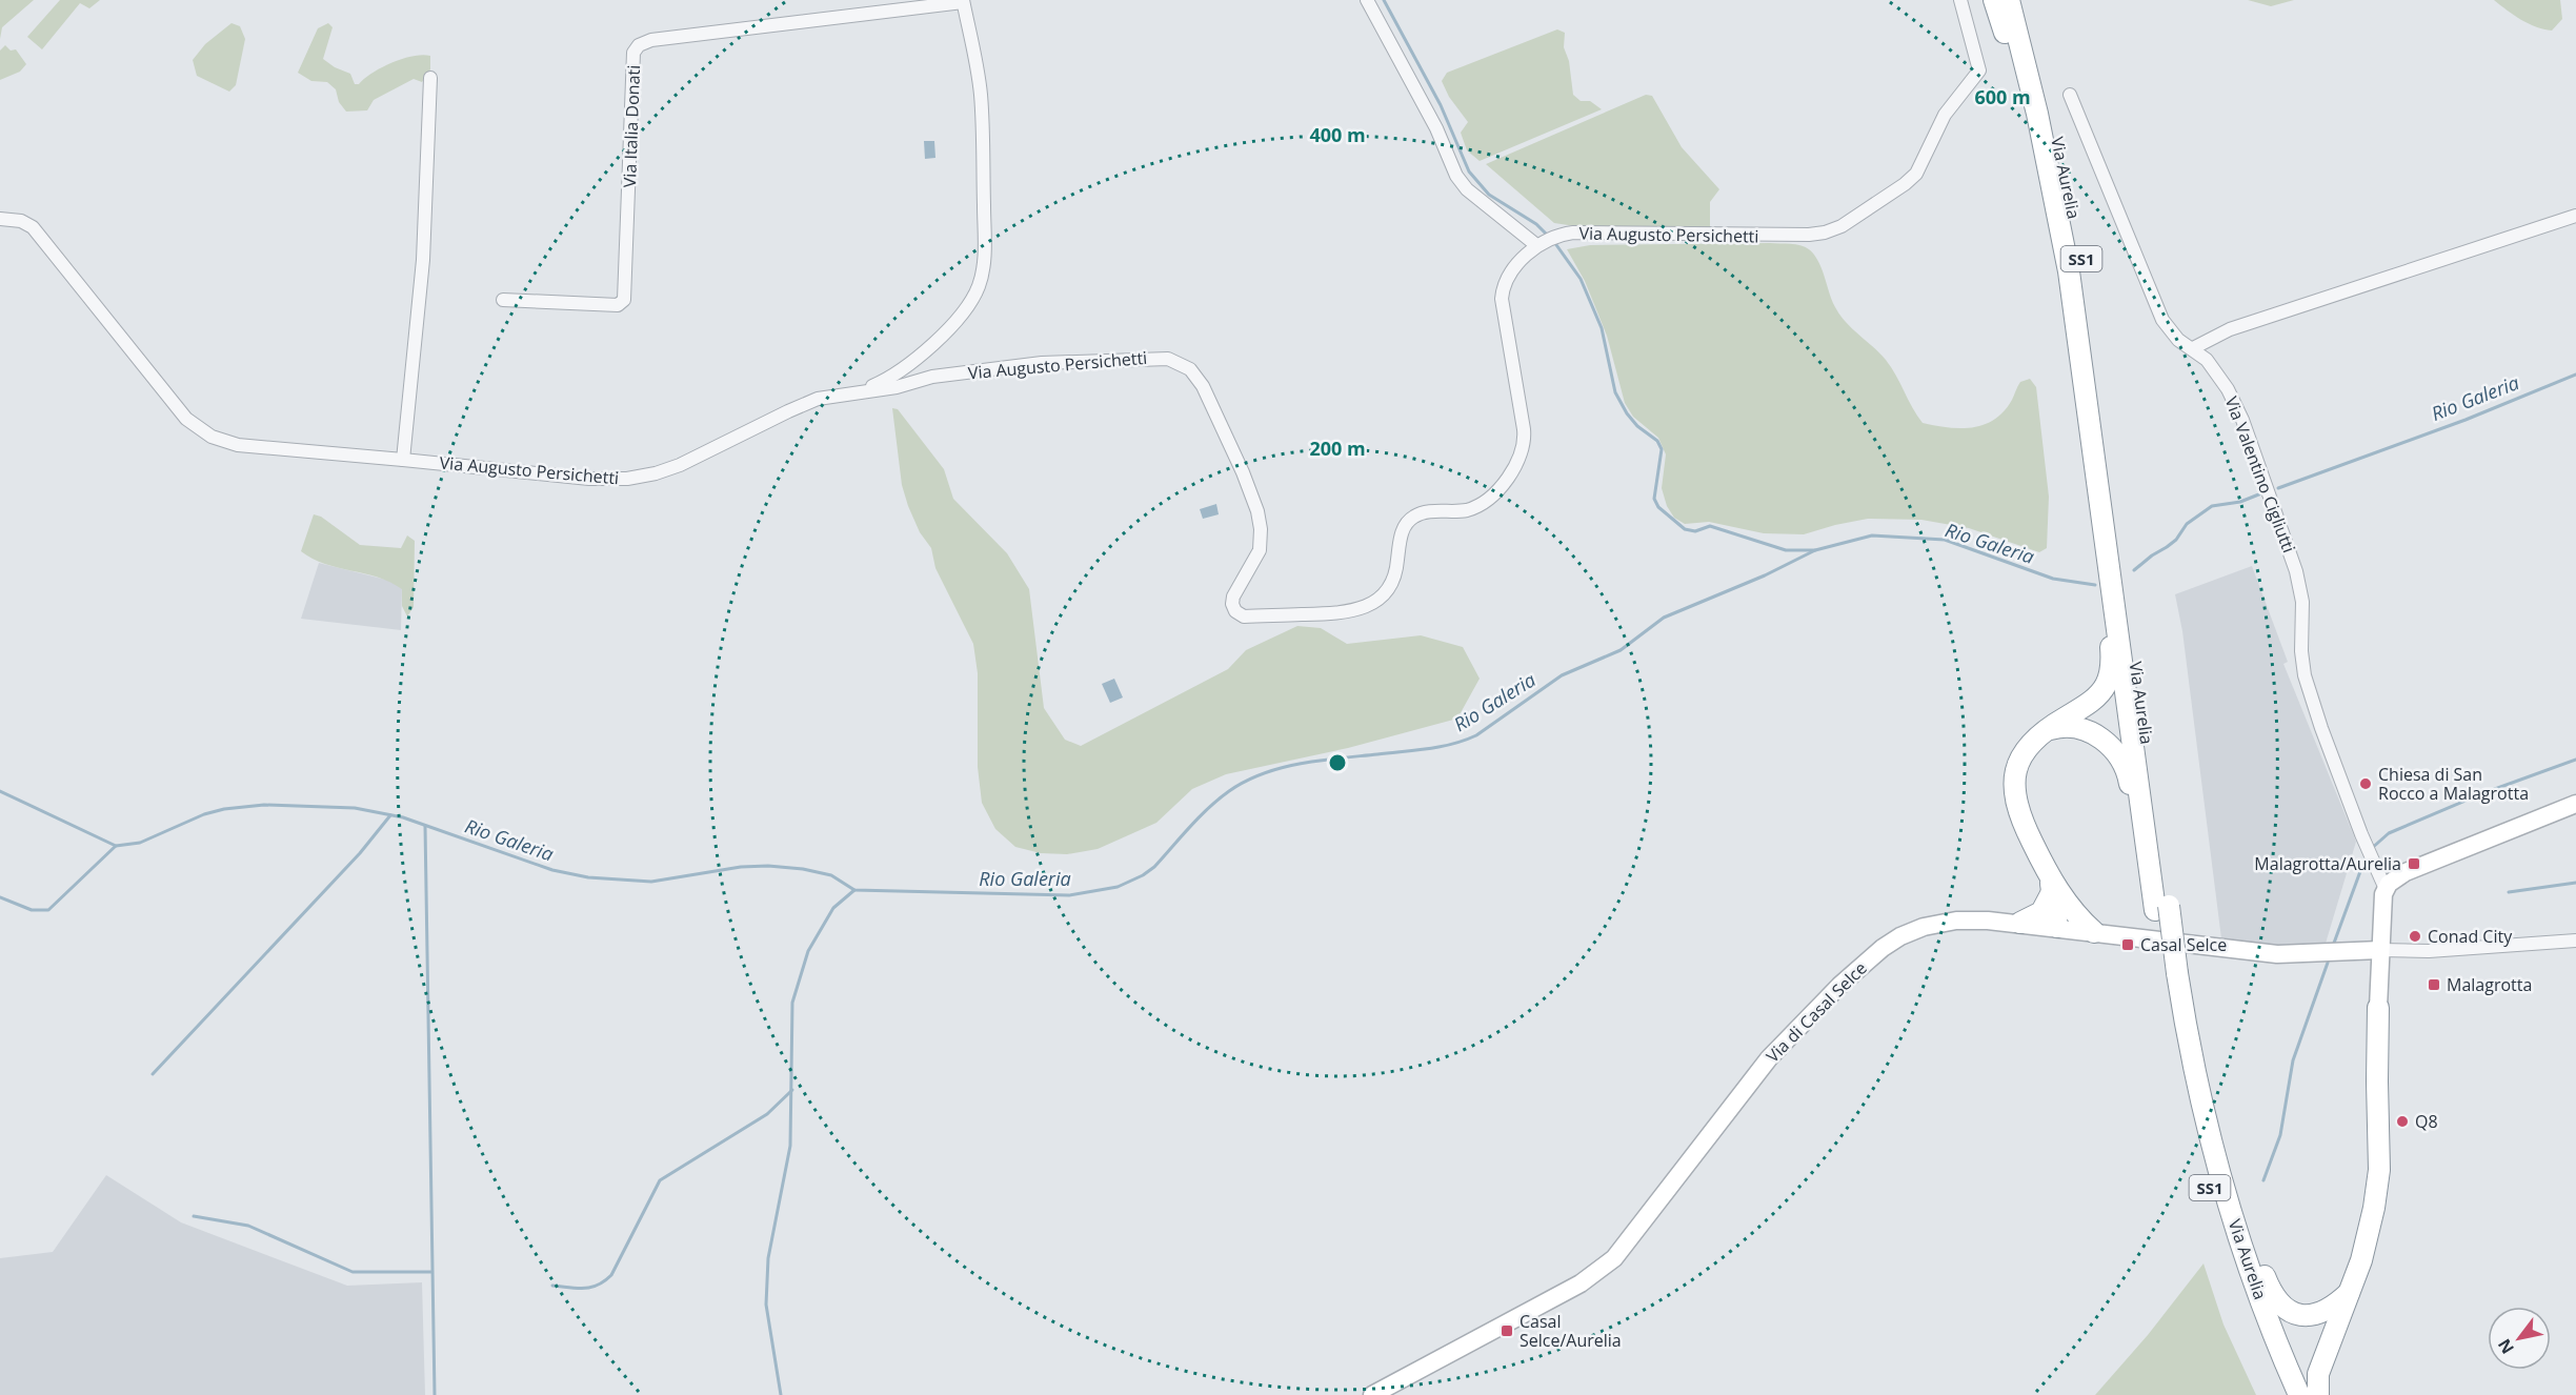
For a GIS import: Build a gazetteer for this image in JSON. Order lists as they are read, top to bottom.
{
  "streets": {
    "highway": ["Via Aurelia", "SS1"],
    "main road": ["Via di Casal Selce"],
    "street": ["Via Italia Donati", "Via Augusto Persichetti", "Via Valentino Cigliutti"]
  },
  "water": ["Rio Galeria"],
  "places": {
    "other": ["Chiesa di San Rocco a Malagrotta", "Conad City", "Q8"],
    "transit": [
      "Malagrotta/Aurelia",
      "Casal Selce",
      "Malagrotta",
      "Casal Selce/Aurelia"
    ]
  },
  "north": "bottom left",
  "rings": ["600 m", "400 m", "200 m"]
}
